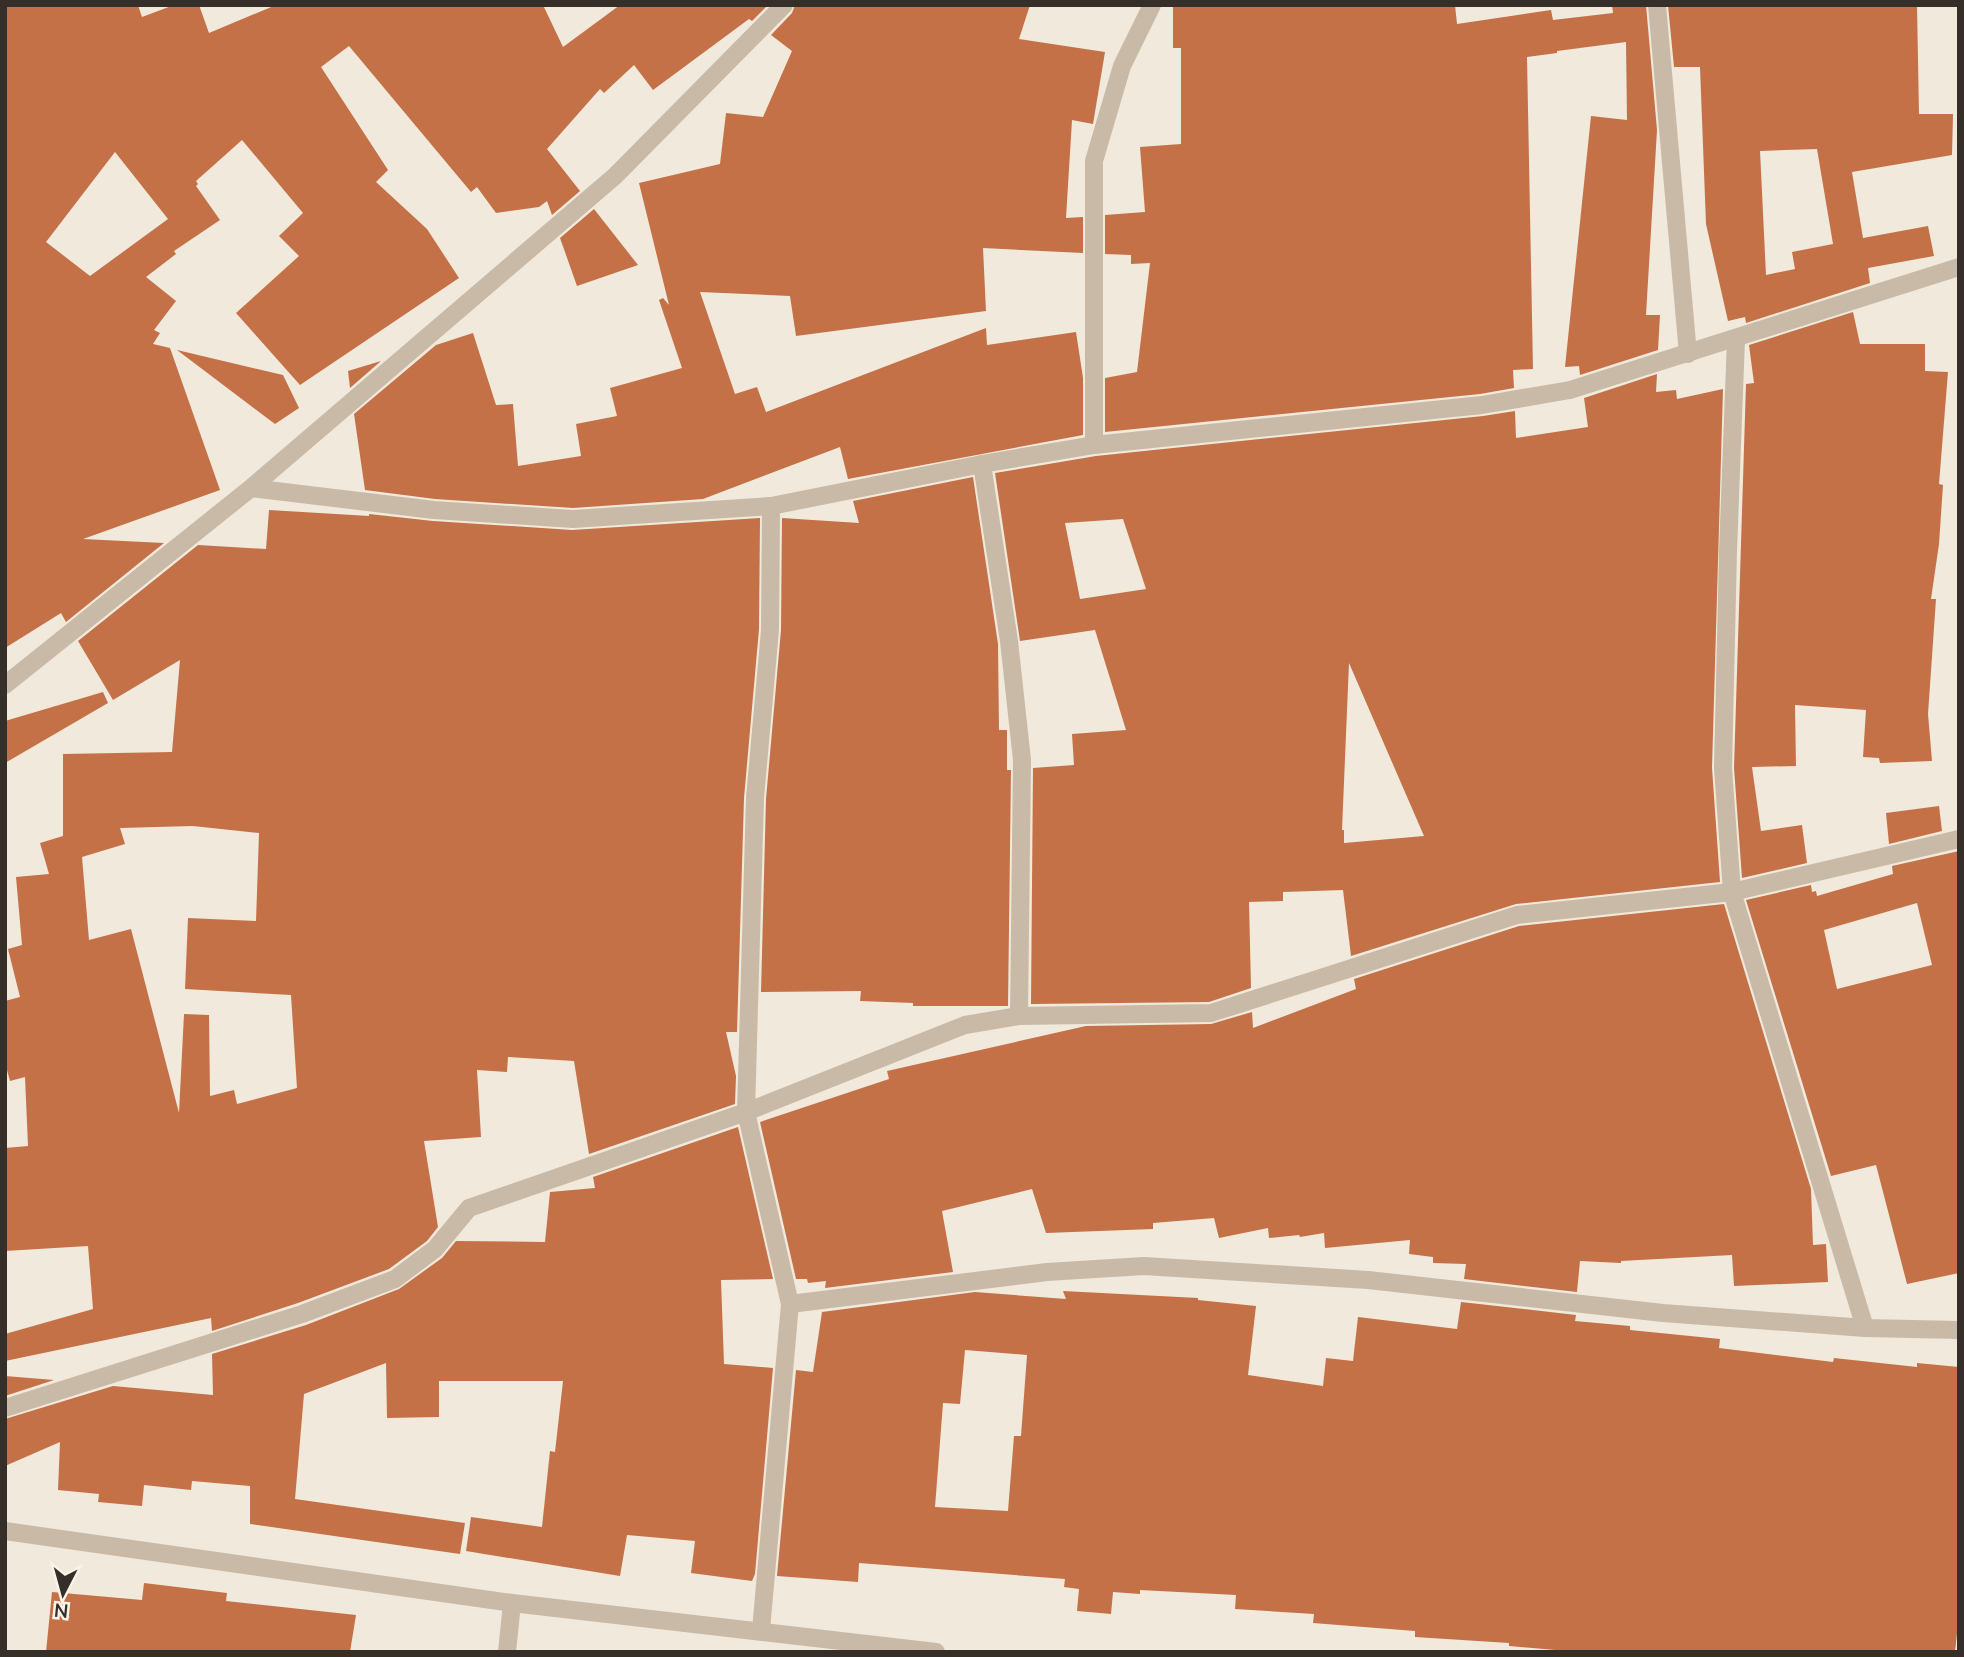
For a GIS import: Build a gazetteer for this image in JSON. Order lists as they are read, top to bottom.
{
  "north": "bottom"
}
